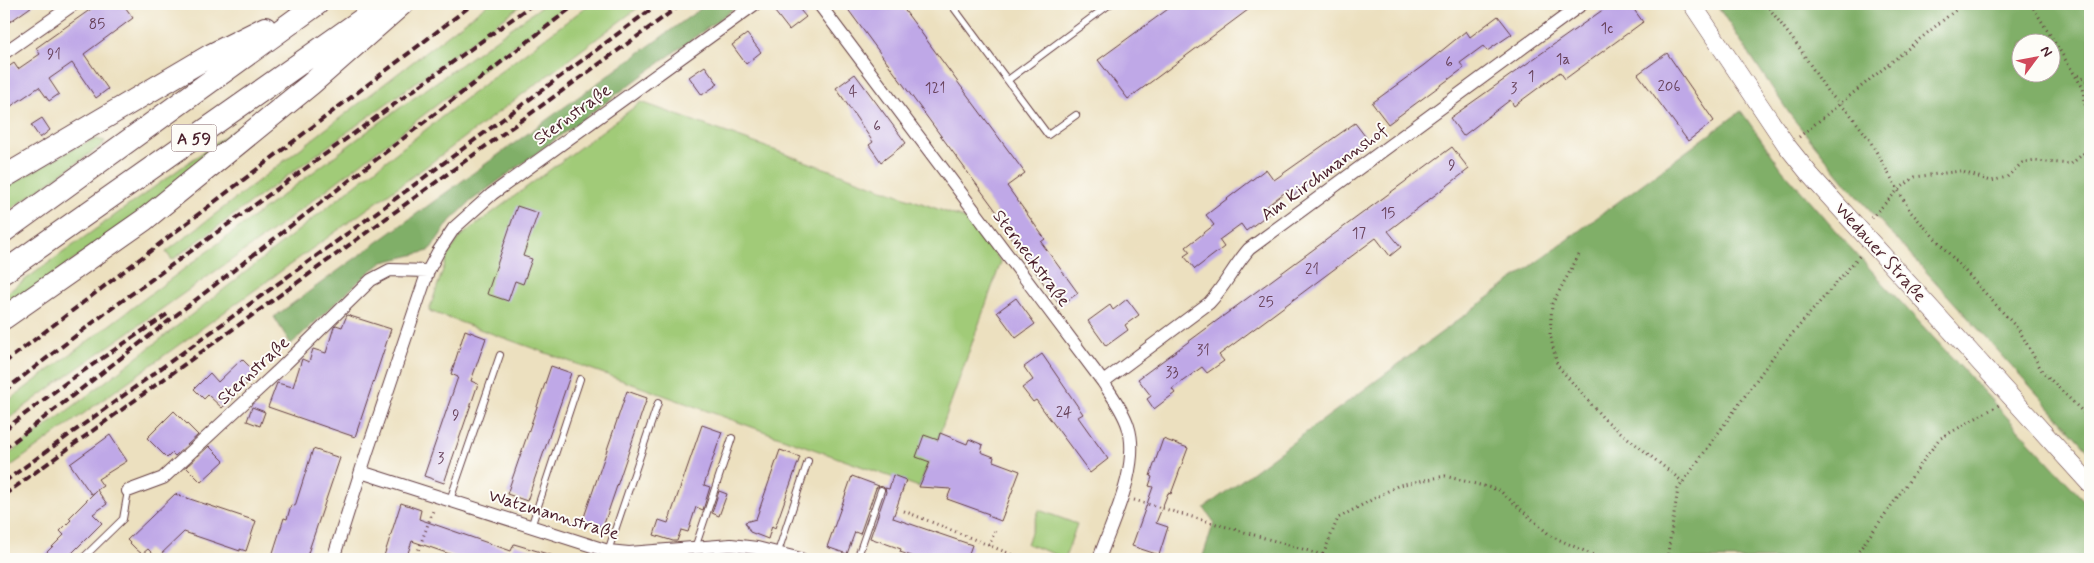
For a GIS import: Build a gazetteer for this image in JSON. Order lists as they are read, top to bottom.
{
  "streets": {
    "highway": ["A 59"],
    "street": [
      "Sternstraße",
      "Am Kirchmannshof",
      "Wedauer Straße",
      "Sterneckstraße",
      "Watzmannstraße"
    ]
  },
  "crossings": [
    ["Sternstraße", "Watzmannstraße"],
    ["Am Kirchmannshof", "Sterneckstraße"]
  ],
  "house_numbers": [
    "85",
    "1c",
    "91",
    "1a",
    "6",
    "1",
    "206",
    "121",
    "3",
    "4",
    "6",
    "9",
    "15",
    "17",
    "21",
    "25",
    "31",
    "33",
    "24",
    "9",
    "3"
  ],
  "north": "top right"
}
